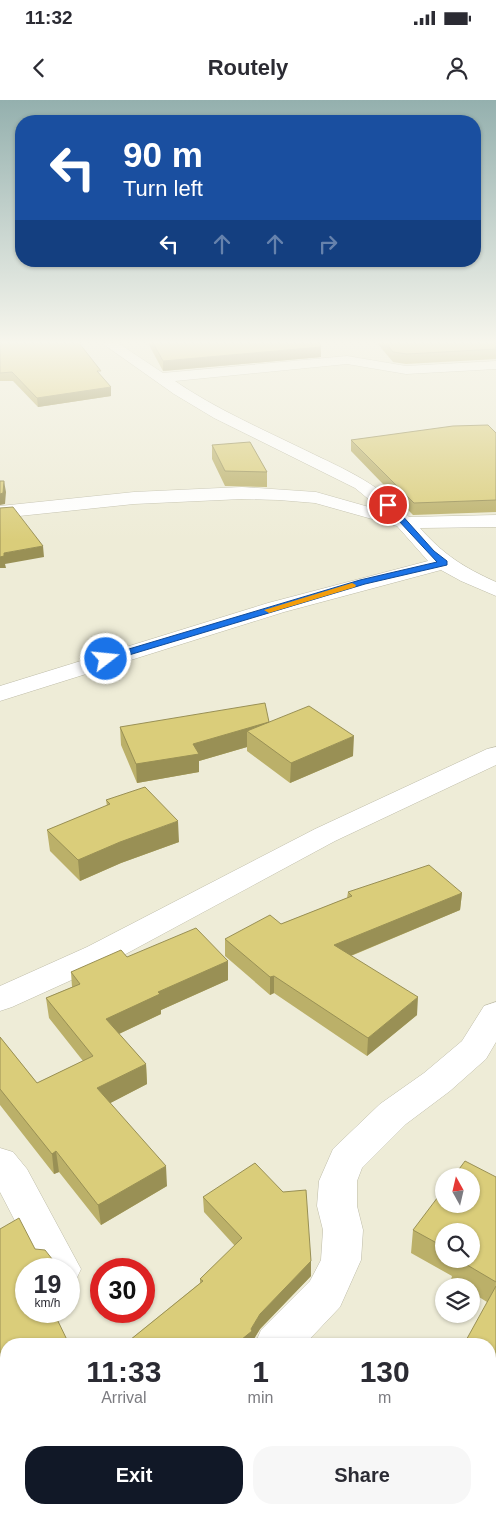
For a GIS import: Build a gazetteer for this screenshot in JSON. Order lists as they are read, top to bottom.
{
  "north": "top",
  "page": {
    "status": "11:32",
    "header": "Routely",
    "turn": ["90 m", "Turn left"],
    "speed": "19 km/h",
    "limit": "30",
    "eta": [
      "11:33",
      "Arrival",
      "1",
      "min",
      "130",
      "m"
    ],
    "buttons": ["Exit", "Share"]
  }
}
